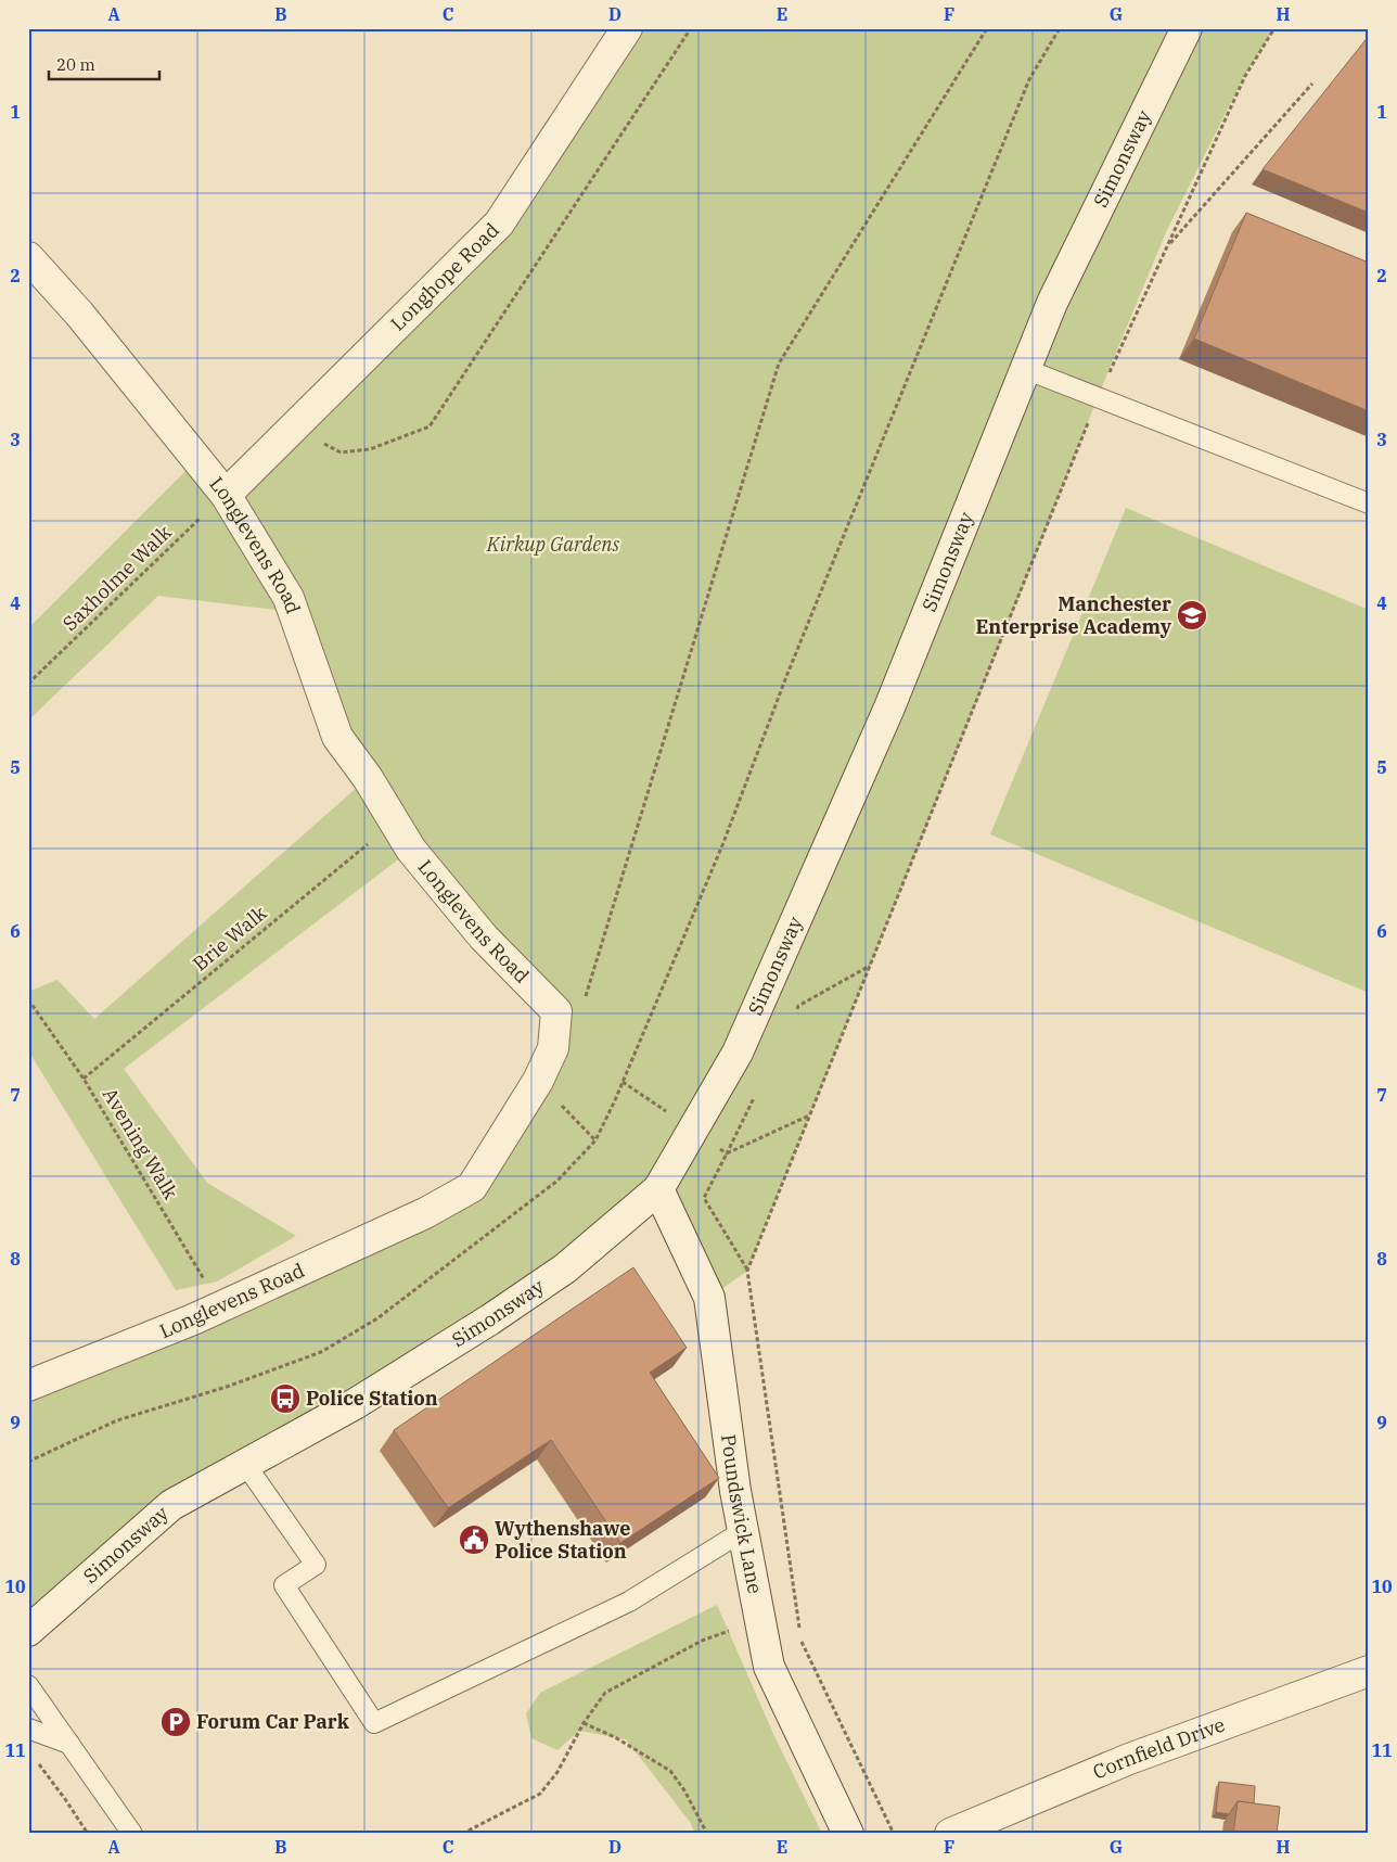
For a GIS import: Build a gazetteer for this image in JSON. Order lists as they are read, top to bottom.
{
  "streets": {
    "street": [
      "Simonsway",
      "Longhope Road",
      "Longlevens Road",
      "Poundswick Lane",
      "Cornfield Drive"
    ],
    "path": ["Saxholme Walk", "Brie Walk", "Avening Walk"]
  },
  "crossings": [
    ["Simonsway", "Poundswick Lane"],
    ["Longhope Road", "Longlevens Road"],
    ["Longhope Road", "Saxholme Walk"],
    ["Longlevens Road", "Saxholme Walk"],
    ["Longlevens Road", "Brie Walk"],
    ["Longlevens Road", "Avening Walk"],
    ["Brie Walk", "Avening Walk"]
  ],
  "parks": ["Kirkup Gardens"],
  "places": {
    "school or university": ["Manchester Enterprise Academy"],
    "bus stop": ["Police Station"],
    "public building": ["Wythenshawe Police Station"],
    "parking": ["Forum Car Park"]
  },
  "scale_bar": "20 m",
  "grid": {
    "columns": [
      "A",
      "B",
      "C",
      "D",
      "E",
      "F",
      "G",
      "H"
    ],
    "rows": [
      "1",
      "2",
      "3",
      "4",
      "5",
      "6",
      "7",
      "8",
      "9",
      "10",
      "11"
    ]
  }
}
